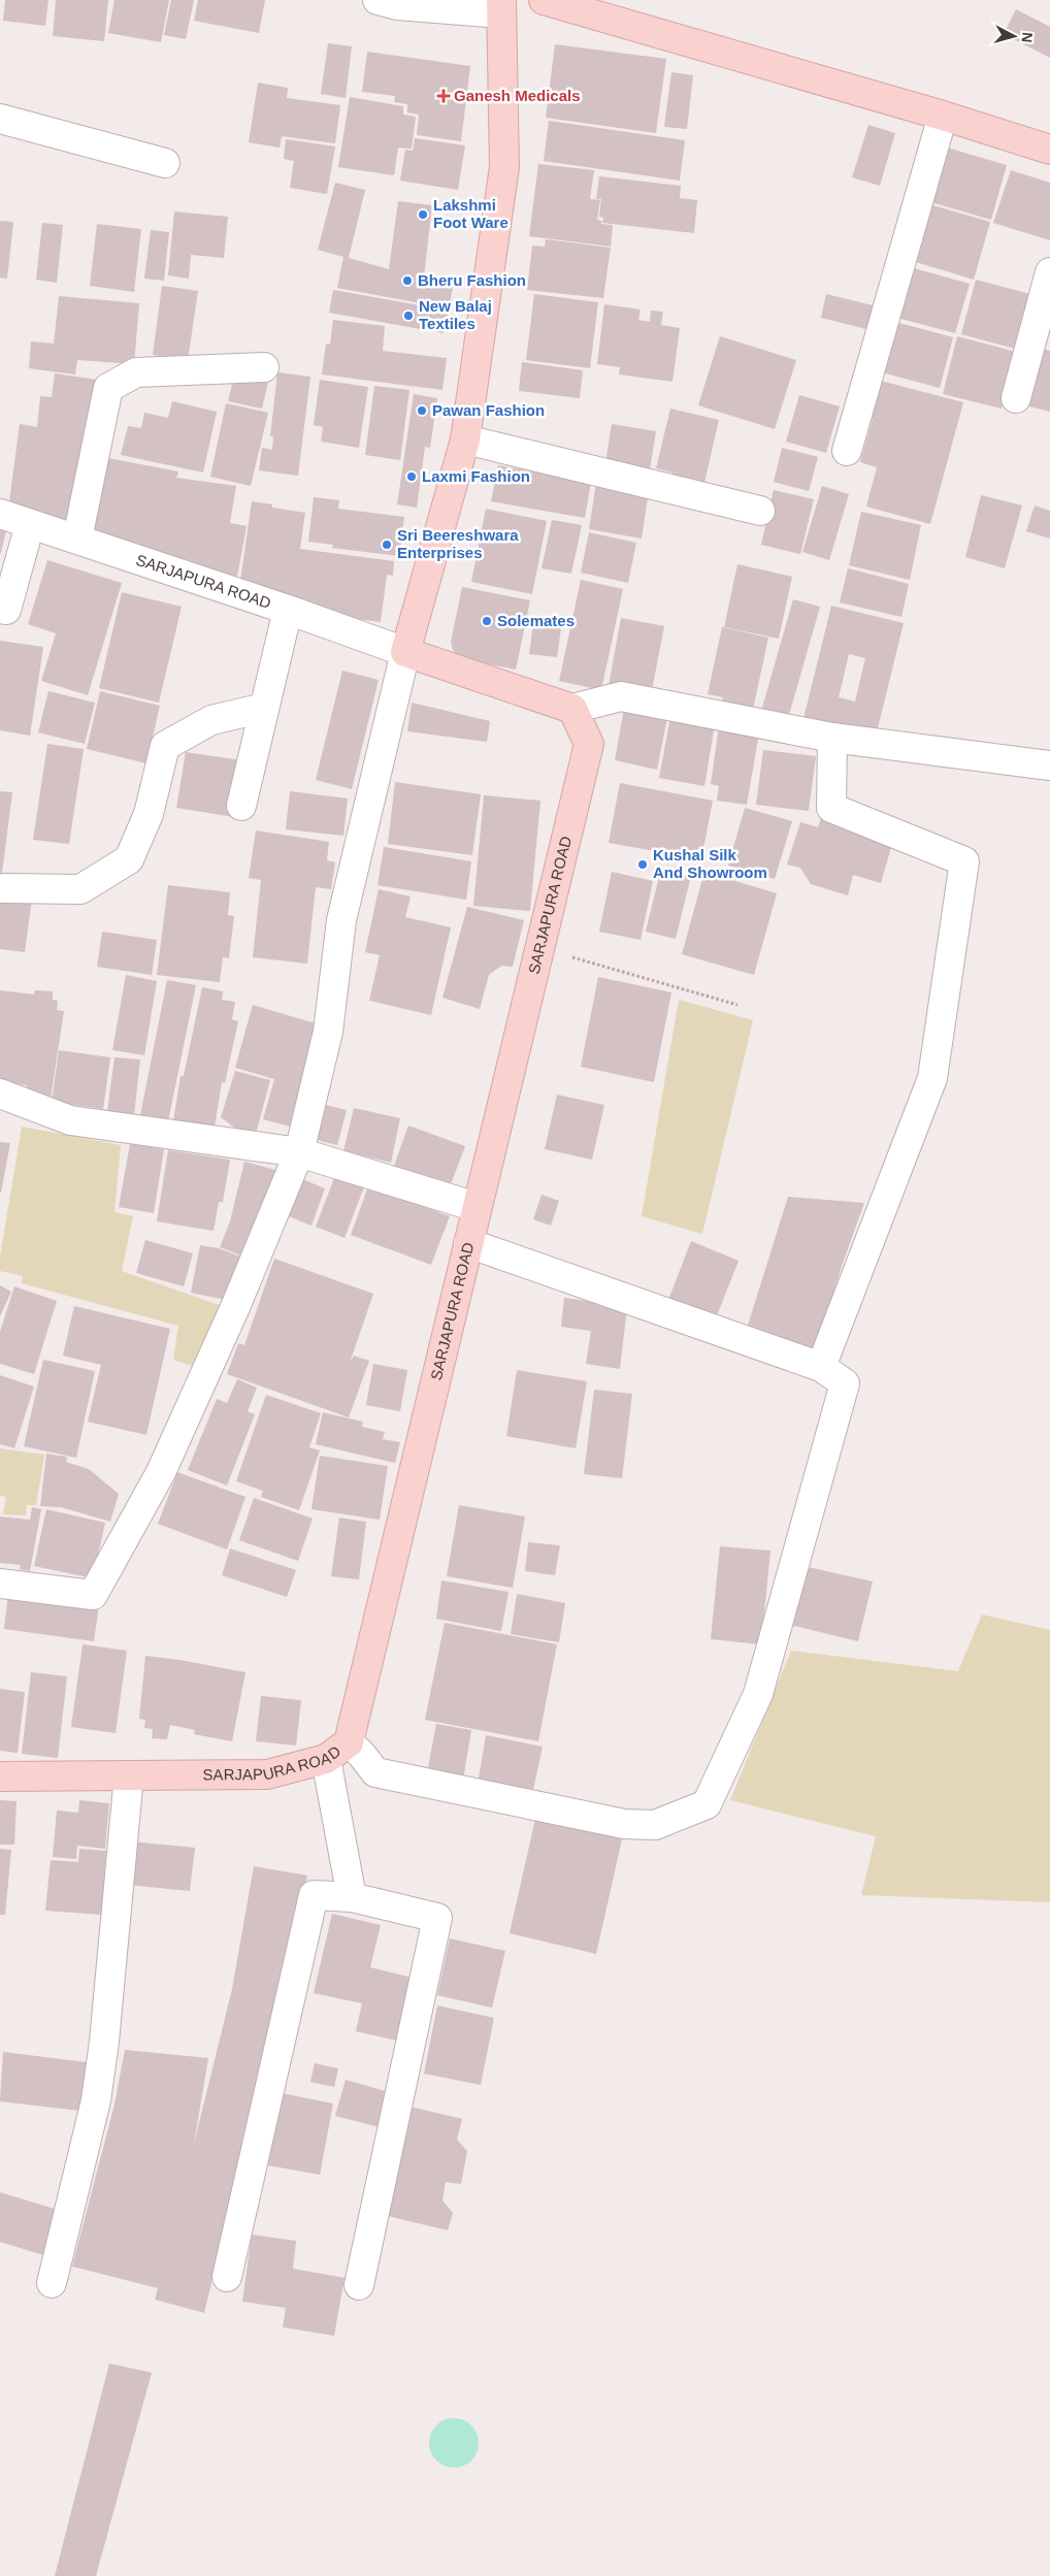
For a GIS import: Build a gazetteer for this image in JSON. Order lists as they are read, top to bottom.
{
  "streets": {
    "main road": ["SARJAPURA ROAD"]
  },
  "places": {
    "health": ["Ganesh Medicals"],
    "other": [
      "Lakshmi Foot Ware",
      "Bheru Fashion",
      "New Balaj Textiles",
      "Pawan Fashion",
      "Laxmi Fashion",
      "Sri Beereshwara Enterprises",
      "Solemates",
      "Kushal Silk And Showroom"
    ]
  },
  "north": "right"
}
